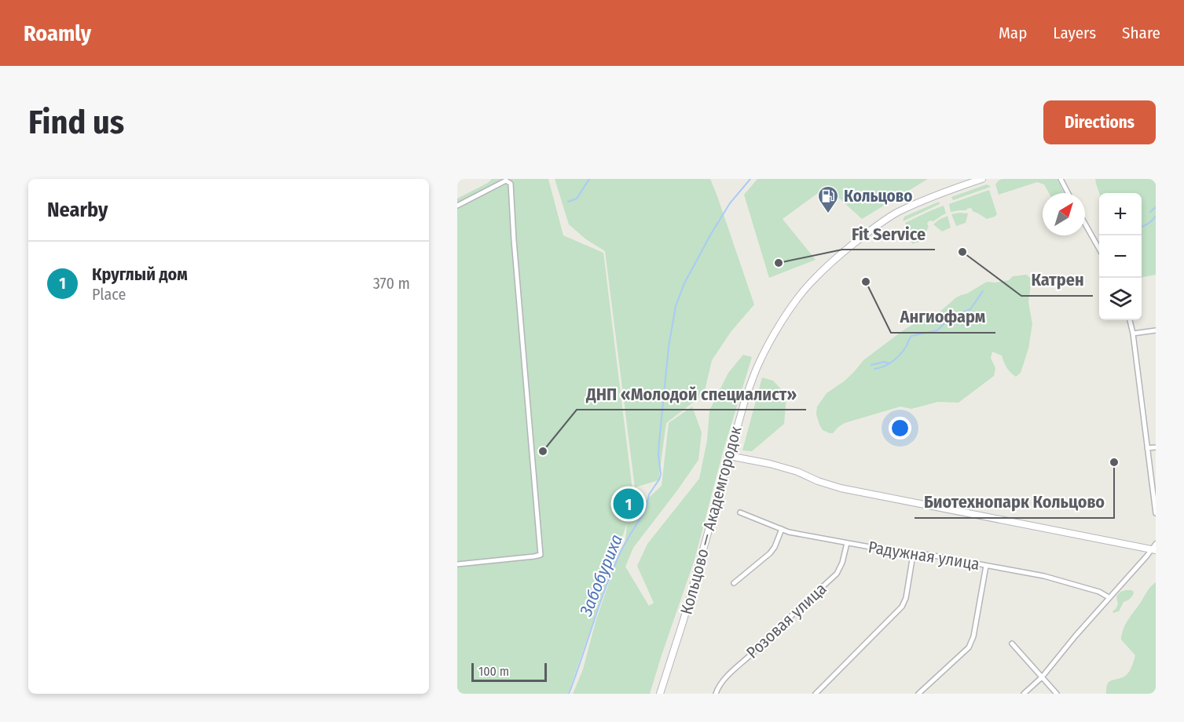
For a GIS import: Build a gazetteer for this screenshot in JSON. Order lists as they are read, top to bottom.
{
  "streets": {
    "main road": ["Кольцово — Академгородок"],
    "street": ["Радужная улица", "Розовая улица"]
  },
  "crossings": [
    ["Радужная улица", "Розовая улица"]
  ],
  "water": ["Забобуриха"],
  "places": {
    "fuel station": ["Кольцово"],
    "other": [
      "Катрен",
      "Fit Service",
      "Ангиофарм",
      "ДНП «Молодой специалист»",
      "Биотехнопарк Кольцово"
    ]
  },
  "scale_bar": "100 m",
  "north": "top right",
  "page": {
    "header": "Roamly",
    "nav": ["Map", "Layers", "Share"],
    "buttons": "Directions",
    "title": "Find us",
    "heading": "Nearby",
    "map_buttons": ["+", "−"],
    "list": [
      {
        "mark": "1",
        "name": "Круглый дом",
        "note": "Place",
        "value": "370 m"
      }
    ],
    "pins": "1",
    "scale": "100 m"
  }
}
